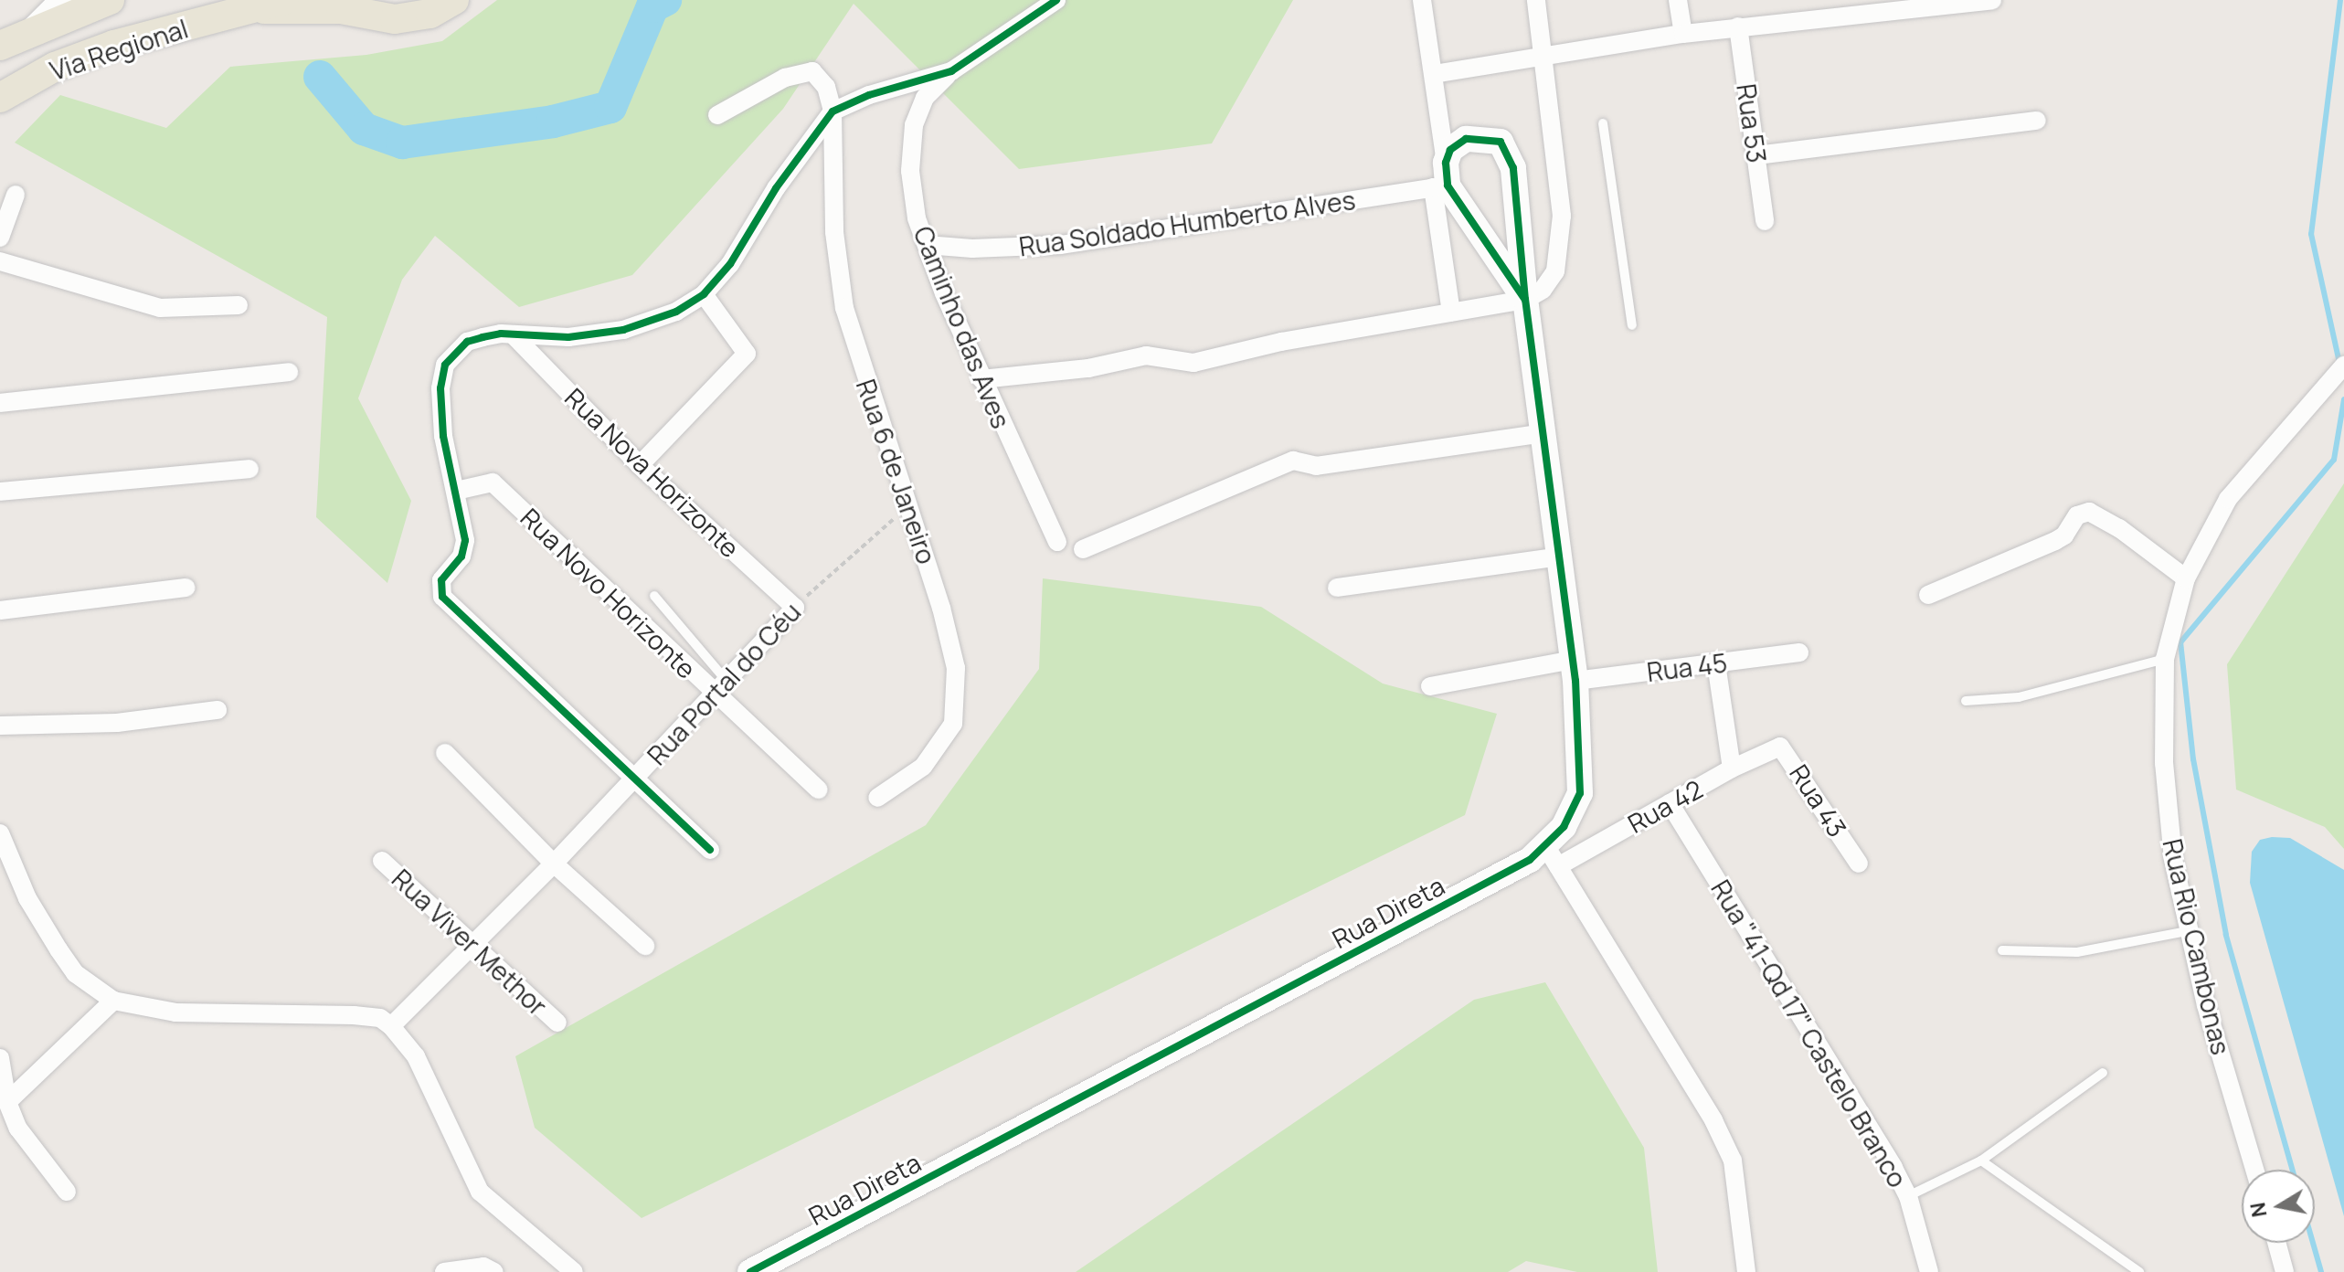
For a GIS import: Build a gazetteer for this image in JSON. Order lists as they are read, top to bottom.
{
  "streets": {
    "main road": ["Via Regional"],
    "street": [
      "Rua 53",
      "Rua Soldado Humberto Alves",
      "Caminho das Aves",
      "Rua 6 de Janeiro",
      "Rua Nova Horizonte",
      "Rua Novo Horizonte",
      "Rua 45",
      "Rua Portal do Céu",
      "Rua 43",
      "Rua 42",
      "Rua Direta",
      "Rua Viver Methor",
      "Rua Rio Cambonas",
      "Rua \"41-Qd 17\" Castelo Branco"
    ]
  },
  "crossings": [
    ["Rua Soldado Humberto Alves", "Caminho das Aves"],
    ["Rua Soldado Humberto Alves", "Rua Direta"],
    ["Rua 6 de Janeiro", "Rua Portal do Céu"],
    ["Rua Nova Horizonte", "Rua Portal do Céu"],
    ["Rua Novo Horizonte", "Rua Portal do Céu"],
    ["Rua 45", "Rua Direta"],
    ["Rua Portal do Céu", "Rua Viver Methor"],
    ["Rua 43", "Rua 42"],
    ["Rua 42", "Rua Direta"],
    ["Rua 42", "Rua \"41-Qd 17\" Castelo Branco"]
  ],
  "north": "left"
}
